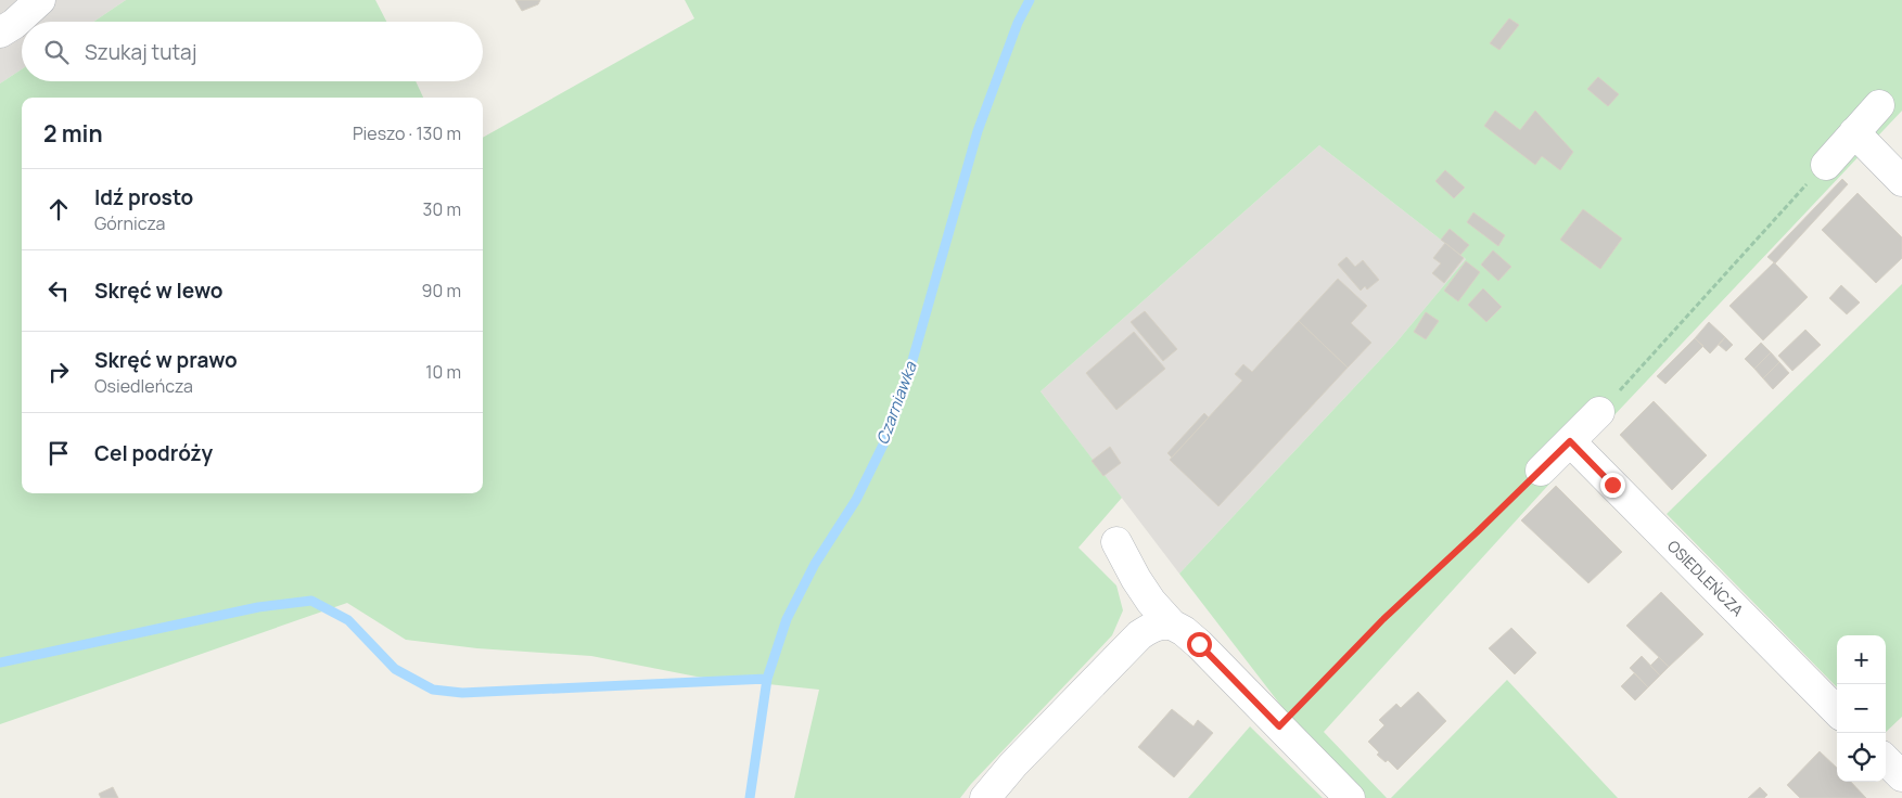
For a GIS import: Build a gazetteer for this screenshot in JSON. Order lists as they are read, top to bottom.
{
  "streets": {
    "street": ["OSIEDLEŃCZA"]
  },
  "water": ["Czarniawka"],
  "page": {
    "search": "Szukaj tutaj",
    "heading": ["2 min", "Pieszo · 130 m"],
    "list": [
      ["Idź prosto", "Górnicza", "30 m"],
      ["Skręć w lewo", "90 m"],
      ["Skręć w prawo", "Osiedleńcza", "10 m"],
      "Cel podróży"
    ],
    "map_buttons": ["+", "−"]
  }
}
